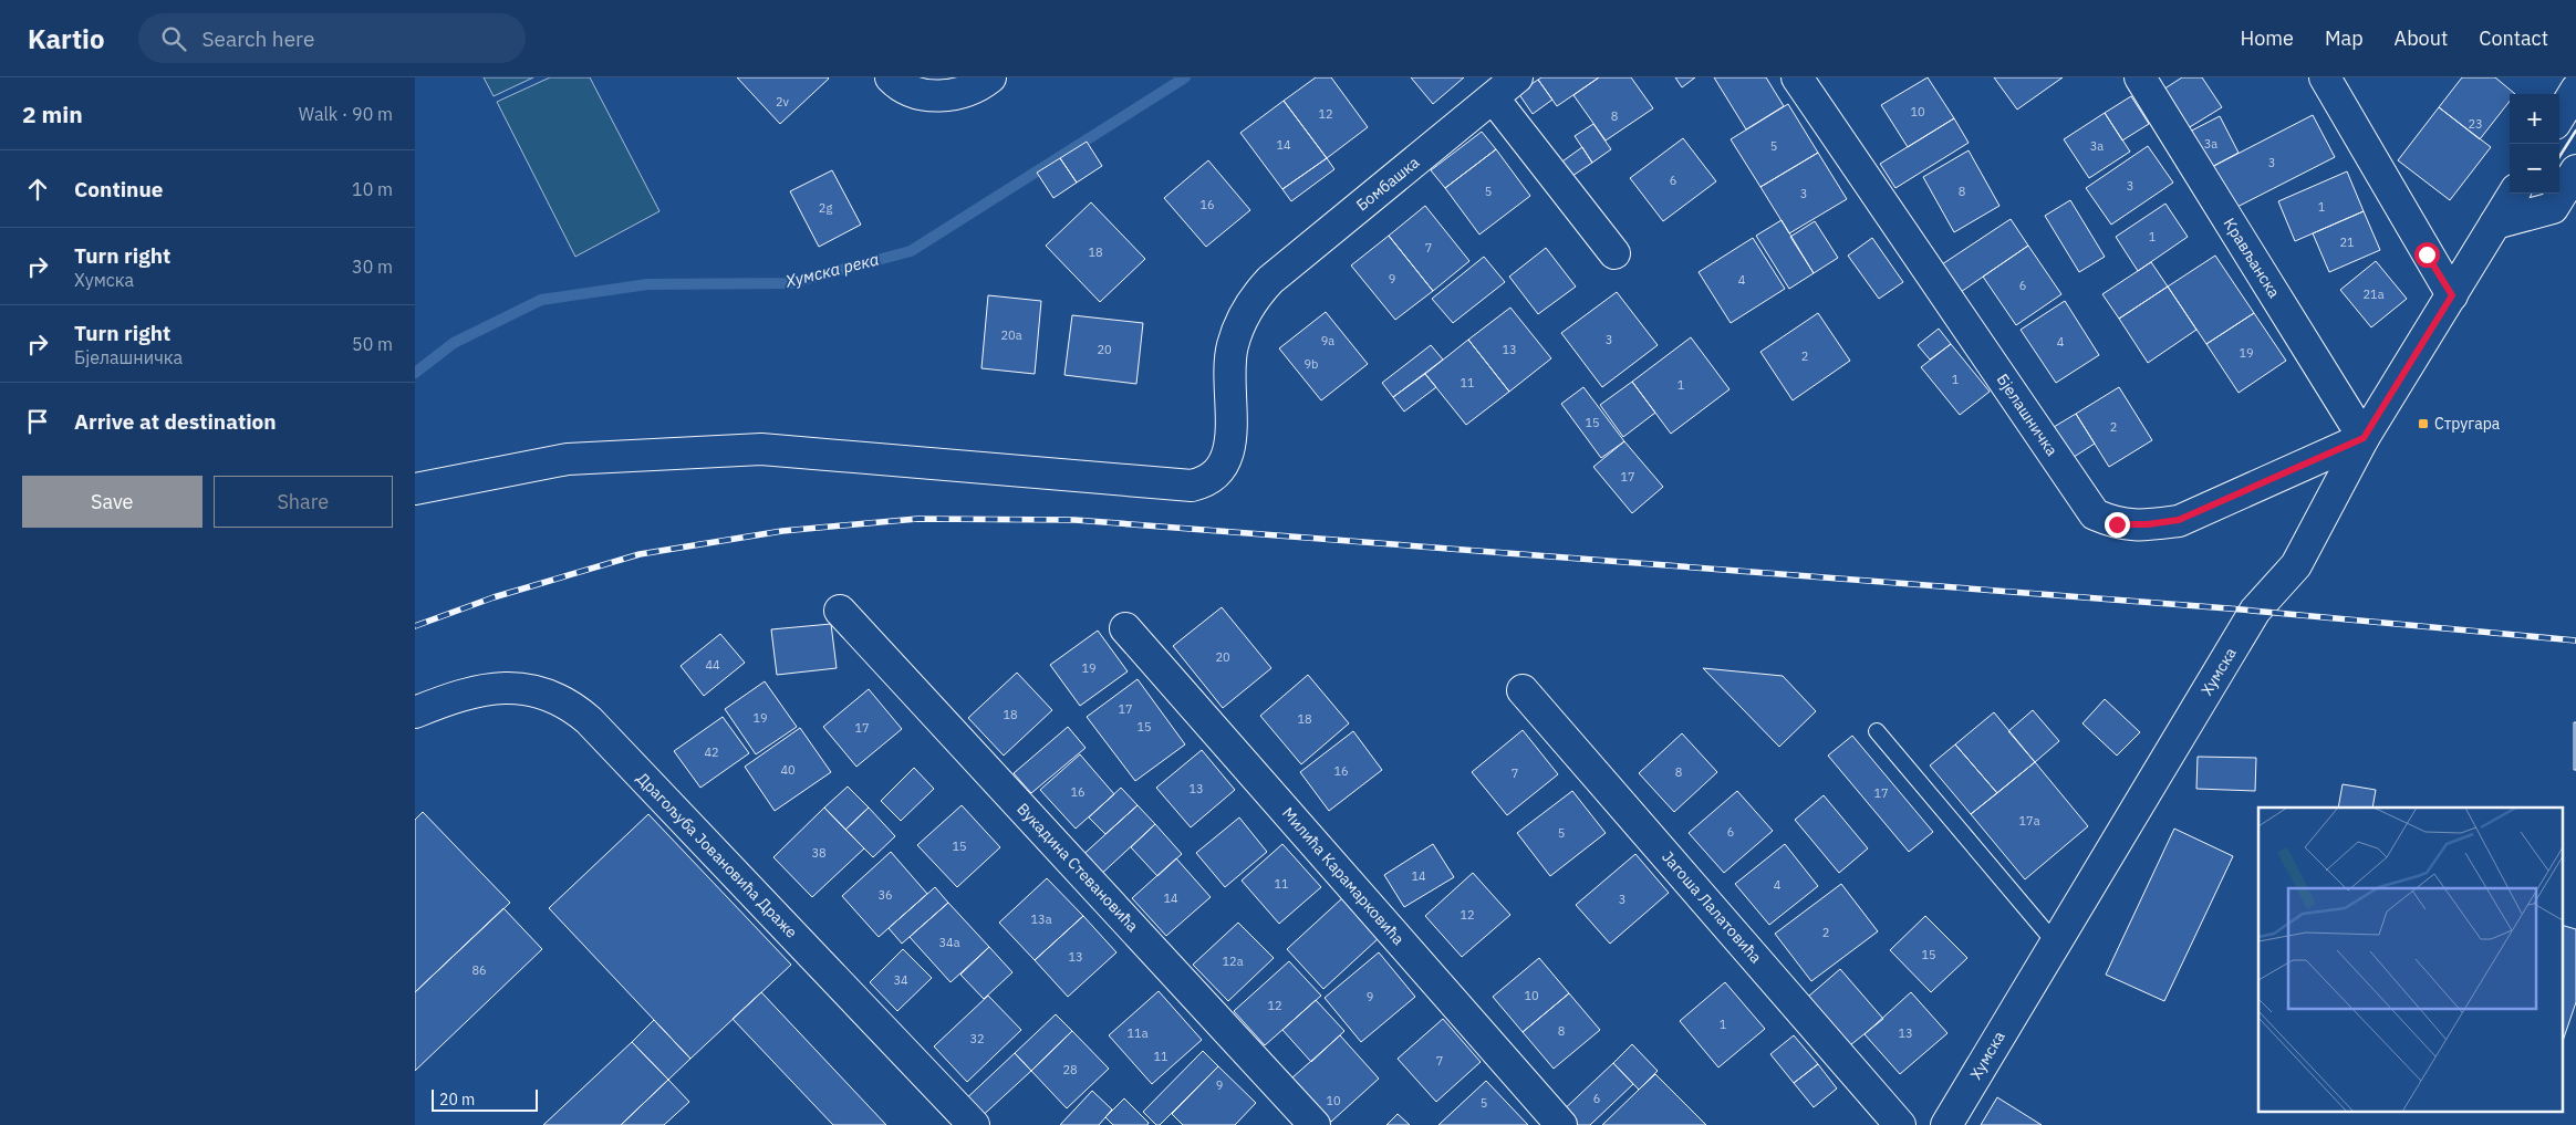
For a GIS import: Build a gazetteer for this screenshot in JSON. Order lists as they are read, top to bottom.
{
  "streets": {
    "street": [
      "Бомбашка",
      "Крављанска",
      "Бјелашничка",
      "Хумска",
      "Драгољуба Јовановића Драже",
      "Вукадина Стевановића",
      "Милића Карамарковића",
      "Јагоша Лалатовића"
    ]
  },
  "crossings": [
    ["Крављанска", "Бјелашничка"],
    ["Крављанска", "Хумска"],
    ["Бјелашничка", "Хумска"]
  ],
  "water": ["Хумска река"],
  "places": {
    "transit": ["Стругара"]
  },
  "house_numbers": [
    "2v",
    "10",
    "12",
    "8",
    "23",
    "3a",
    "14",
    "5",
    "3a",
    "3",
    "6",
    "3",
    "5",
    "8",
    "3",
    "16",
    "1",
    "2g",
    "1",
    "21",
    "7",
    "18",
    "9",
    "4",
    "6",
    "21a",
    "20a",
    "3",
    "9a",
    "4",
    "20",
    "13",
    "19",
    "2",
    "9b",
    "1",
    "11",
    "1",
    "15",
    "2",
    "17",
    "20",
    "44",
    "19",
    "17",
    "18",
    "19",
    "18",
    "15",
    "17",
    "42",
    "40",
    "16",
    "8",
    "7",
    "13",
    "16",
    "17",
    "17a",
    "6",
    "5",
    "15",
    "38",
    "14",
    "11",
    "4",
    "36",
    "14",
    "3",
    "12",
    "13a",
    "2",
    "34a",
    "15",
    "13",
    "12a",
    "86",
    "34",
    "10",
    "9",
    "12",
    "1",
    "8",
    "11a",
    "13",
    "32",
    "11",
    "7",
    "28",
    "9",
    "6",
    "10",
    "5"
  ],
  "scale_bar": "20 m",
  "page": {
    "header": "Kartio",
    "search": "Search here",
    "nav": [
      "Home",
      "Map",
      "About",
      "Contact"
    ],
    "heading": ["2 min", "Walk · 90 m"],
    "map_buttons": ["+", "−"],
    "list": [
      ["Continue", "10 m"],
      ["Turn right", "Хумска", "30 m"],
      ["Turn right", "Бјелашничка", "50 m"],
      "Arrive at destination"
    ],
    "buttons": ["Save", "Share"],
    "scale": "20 m"
  }
}
